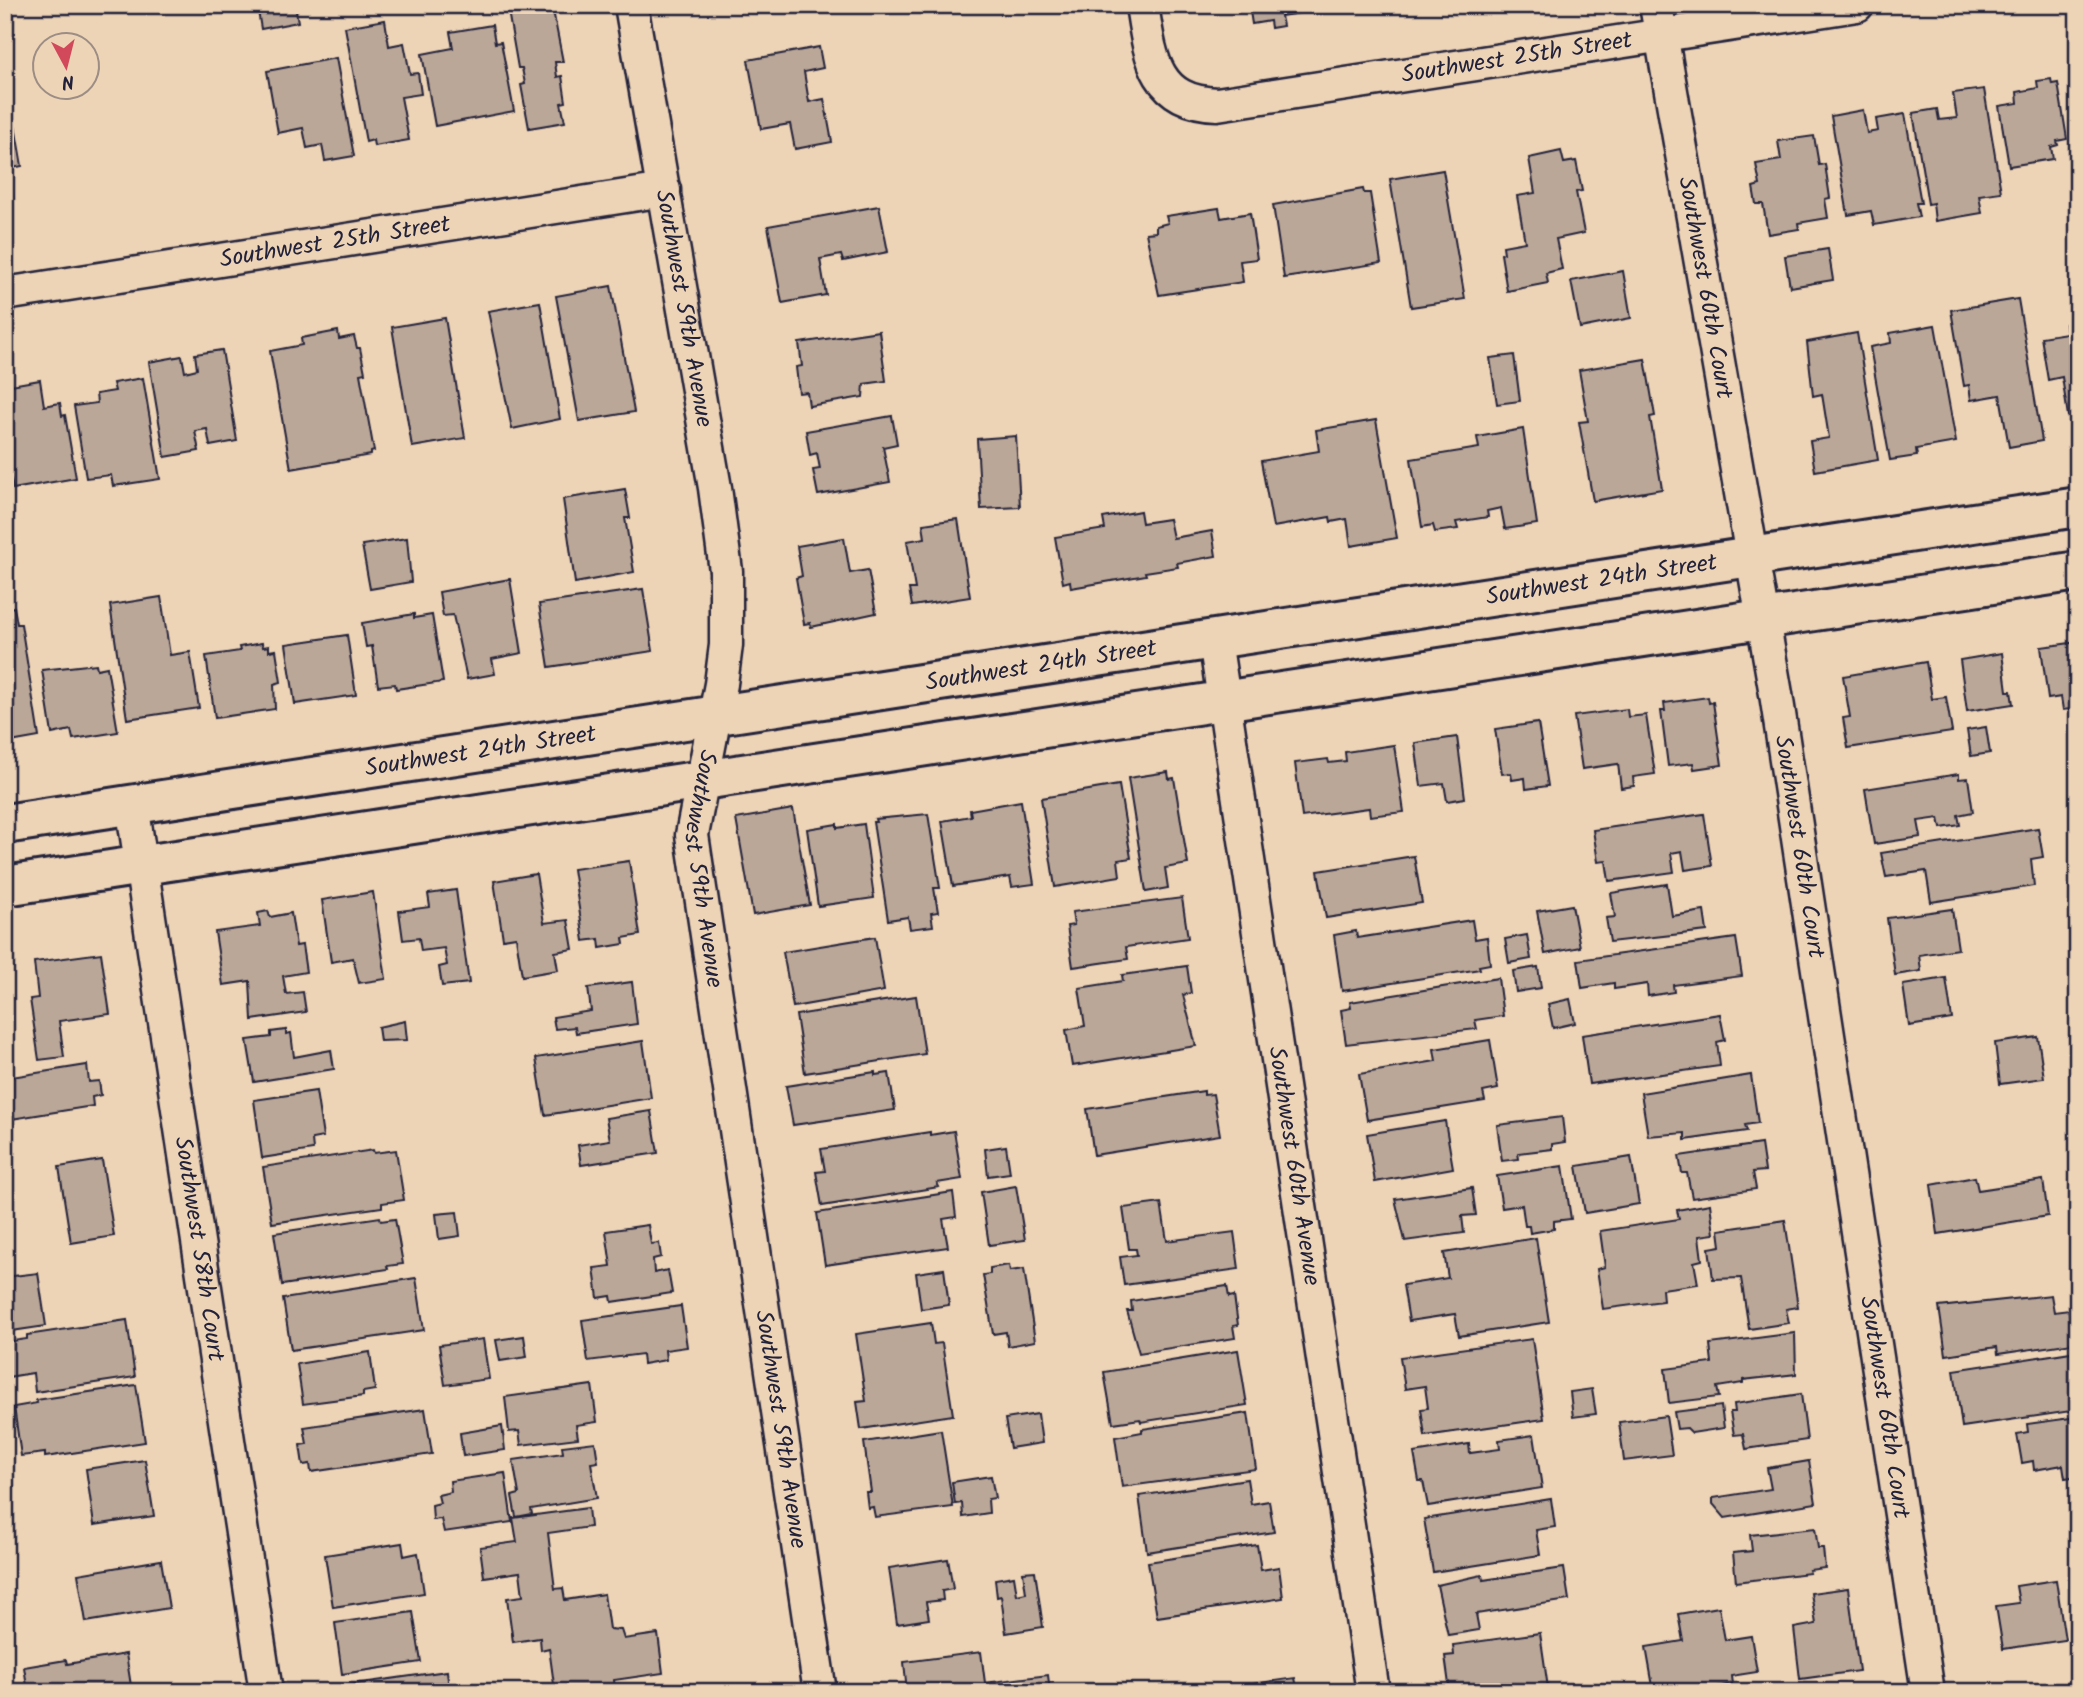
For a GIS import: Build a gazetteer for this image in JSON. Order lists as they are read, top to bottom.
{
  "streets": {
    "main road": ["Southwest 24th Street"],
    "street": [
      "Southwest 25th Street",
      "Southwest 60th Court",
      "Southwest 59th Avenue",
      "Southwest 60th Avenue",
      "Southwest 58th Court"
    ]
  },
  "crossings": [
    ["Southwest 25th Street", "Southwest 60th Court"],
    ["Southwest 25th Street", "Southwest 59th Avenue"],
    ["Southwest 60th Court", "Southwest 24th Street"],
    ["Southwest 59th Avenue", "Southwest 24th Street"],
    ["Southwest 24th Street", "Southwest 60th Avenue"],
    ["Southwest 24th Street", "Southwest 58th Court"]
  ],
  "north": "bottom"
}
